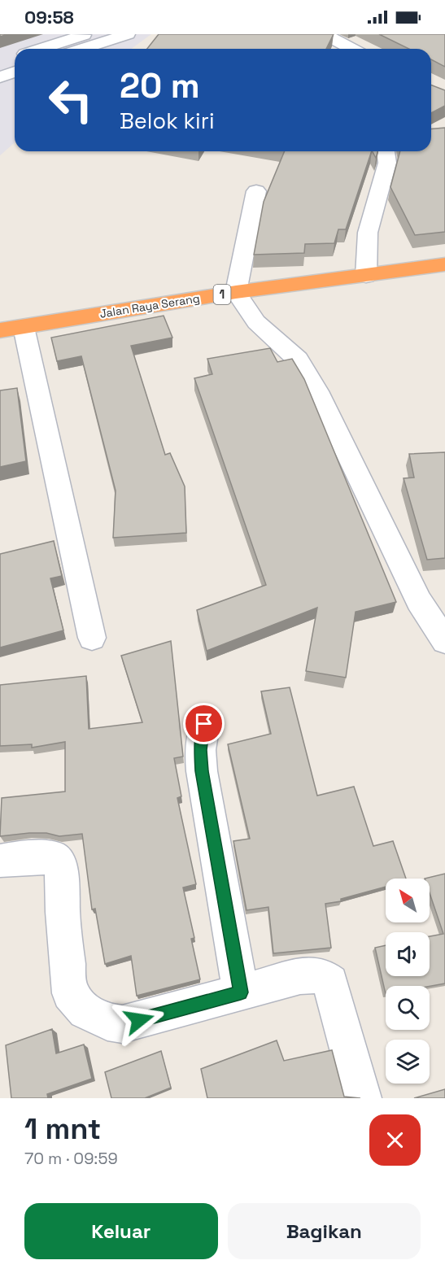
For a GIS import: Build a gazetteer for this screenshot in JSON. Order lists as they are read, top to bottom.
{
  "streets": {
    "highway": ["1", "Jalan Raya Serang"]
  },
  "north": "top left",
  "page": {
    "status": "09:58",
    "turn": ["20 m", "Belok kiri"],
    "heading": ["1 mnt", "70 m · 09:59"],
    "buttons": ["Keluar", "Bagikan"]
  }
}
